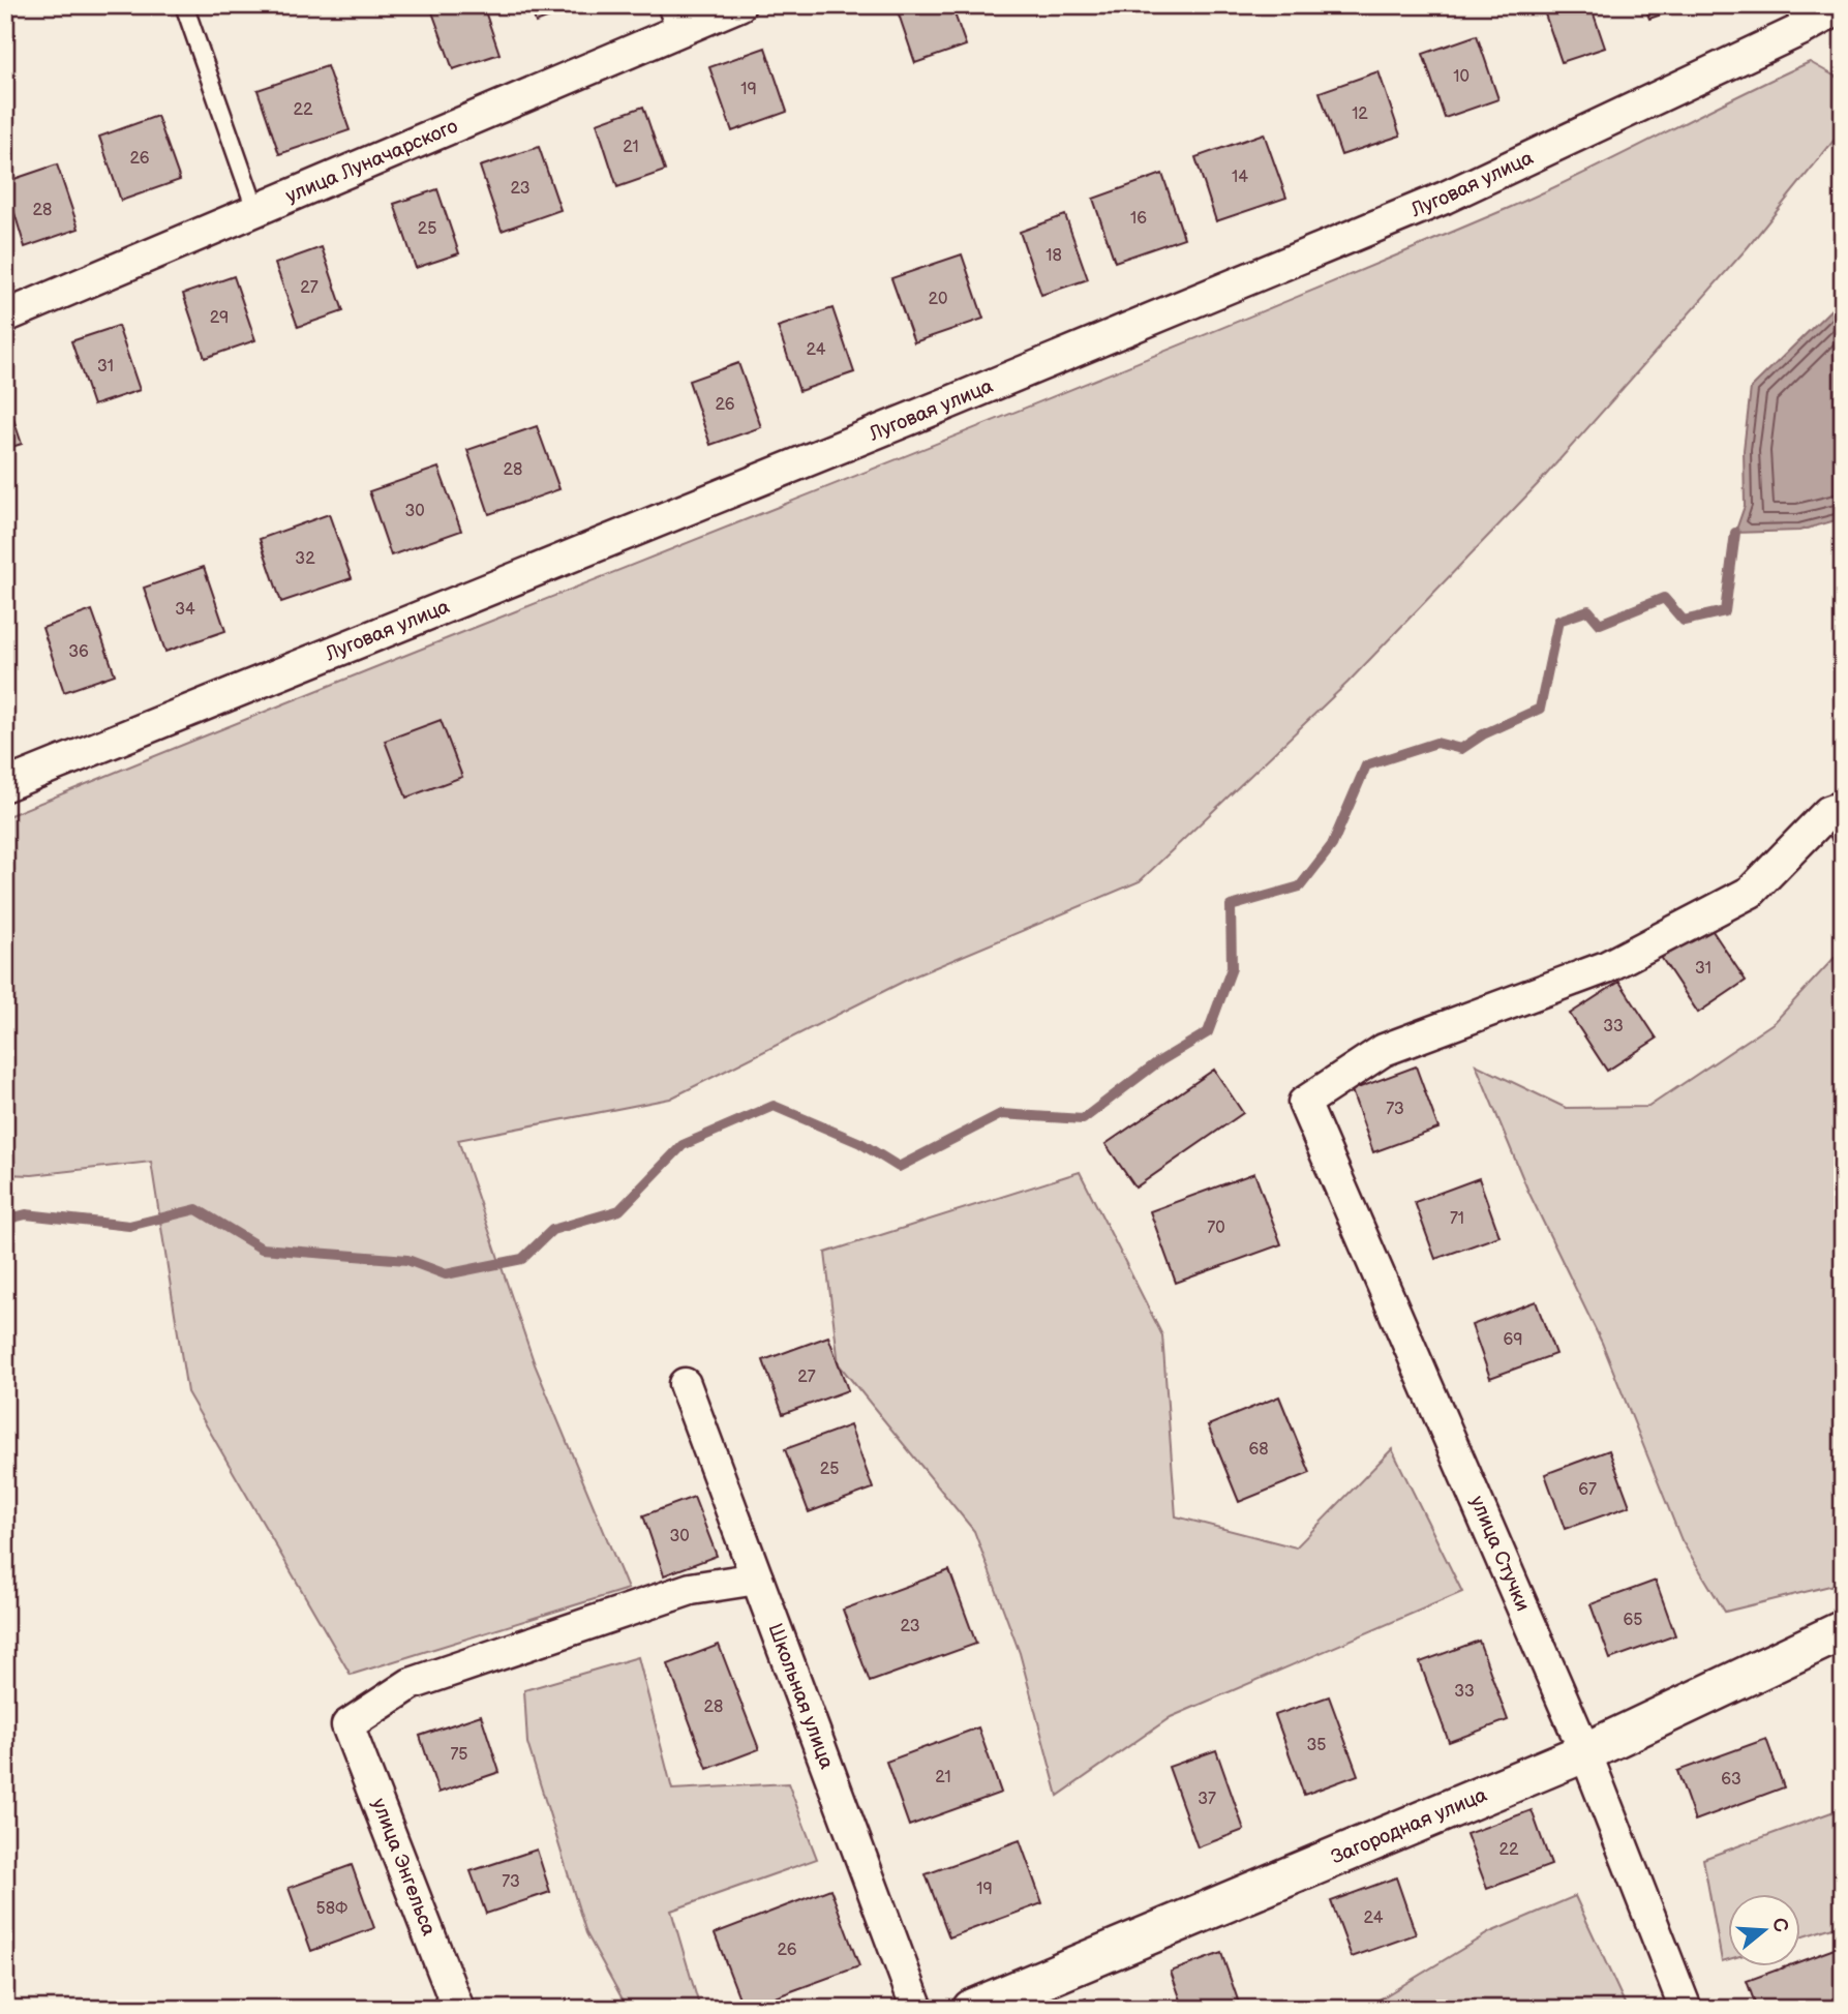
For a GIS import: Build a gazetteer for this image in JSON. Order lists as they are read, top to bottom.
{
  "streets": {
    "street": [
      "улица Луначарского",
      "Луговая улица",
      "улица Стучки",
      "Школьная улица",
      "Загородная улица",
      "улица Энгельса"
    ]
  },
  "crossings": [
    ["улица Стучки", "Загородная улица"],
    ["Школьная улица", "улица Энгельса"]
  ],
  "house_numbers": [
    "10",
    "19",
    "22",
    "12",
    "21",
    "26",
    "14",
    "23",
    "28",
    "16",
    "25",
    "18",
    "27",
    "20",
    "29",
    "24",
    "31",
    "26",
    "28",
    "30",
    "32",
    "34",
    "36",
    "31",
    "33",
    "73",
    "71",
    "70",
    "69",
    "27",
    "68",
    "25",
    "67",
    "30",
    "65",
    "23",
    "33",
    "28",
    "35",
    "75",
    "21",
    "63",
    "37",
    "22",
    "73",
    "19",
    "58Ф",
    "24",
    "26"
  ],
  "north": "right"
}
